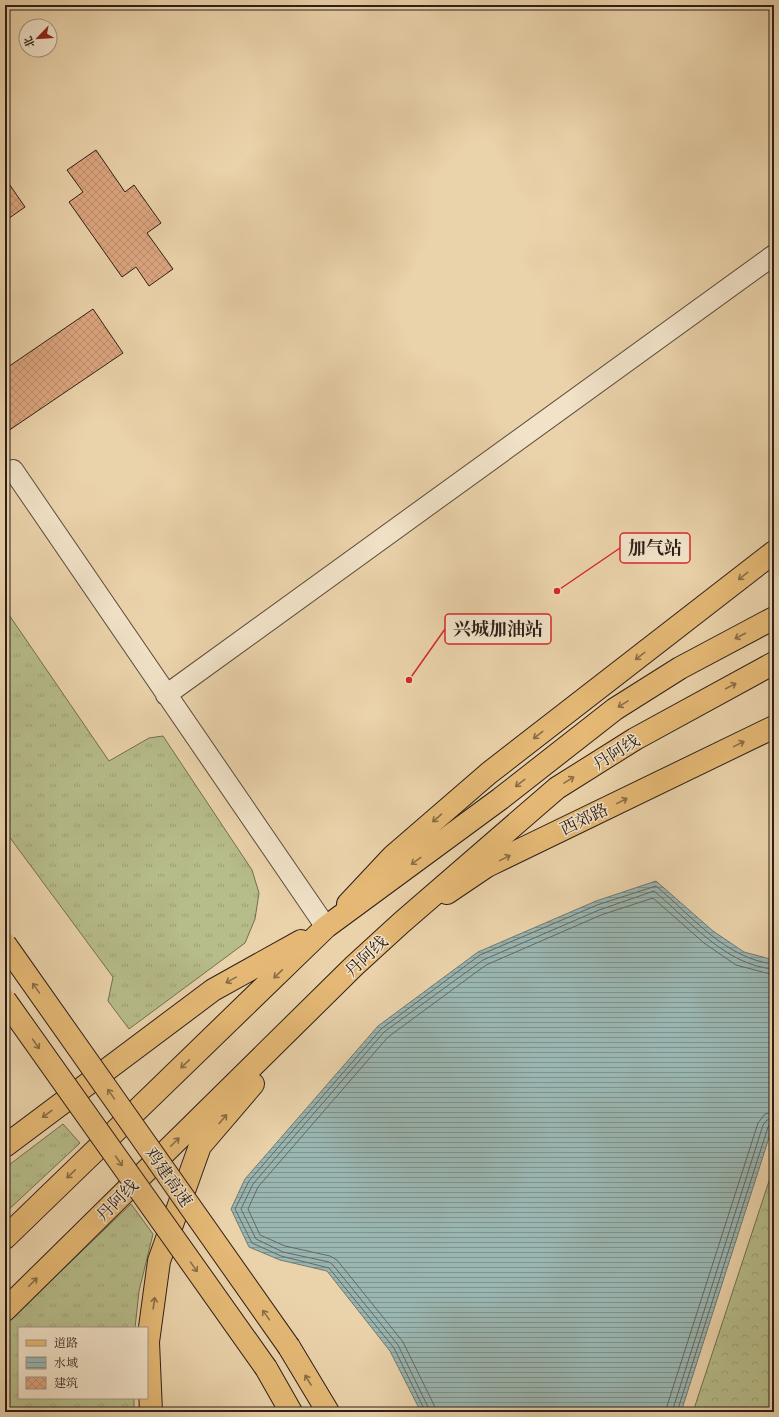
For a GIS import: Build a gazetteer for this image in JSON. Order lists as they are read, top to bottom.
{
  "streets": {
    "main road": ["丹阿线", "西郊路", "鸡建高速"]
  },
  "crossings": [
    ["丹阿线", "西郊路"]
  ],
  "places": ["加气站", "兴城加油站"],
  "legend": ["道路", "水域", "建筑"],
  "north": "bottom left"
}
